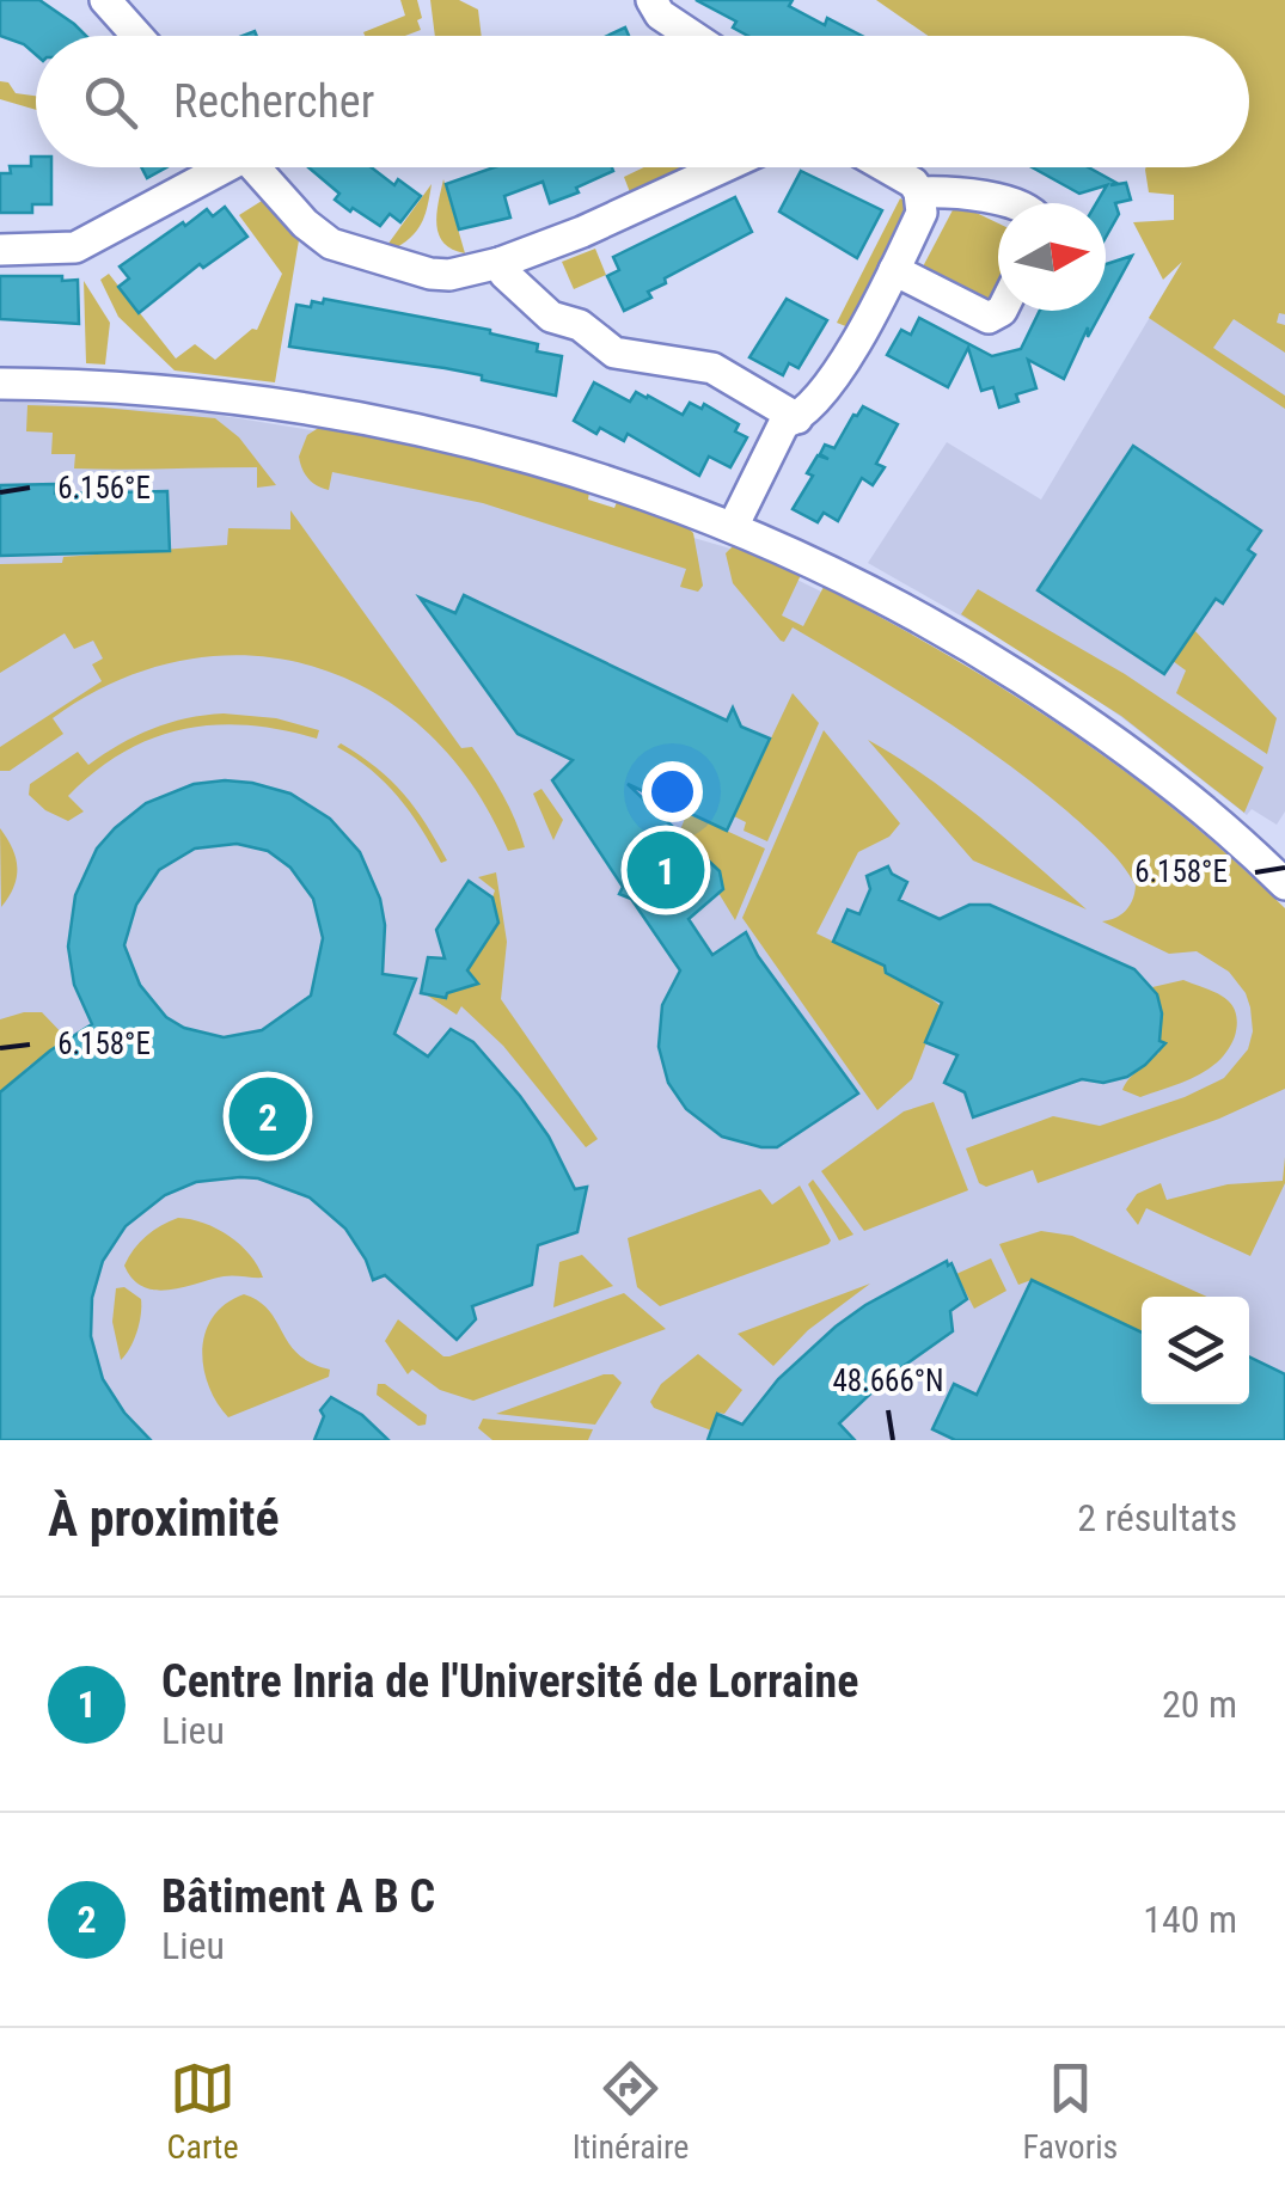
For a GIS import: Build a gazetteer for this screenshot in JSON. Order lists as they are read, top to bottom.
{
  "north": "right",
  "page": {
    "search": "Rechercher",
    "pins": ["1", "2"],
    "heading": ["À proximité", "2 résultats"],
    "list": [
      {
        "mark": "1",
        "name": "Centre Inria de l'Université de Lorraine",
        "note": "Lieu",
        "value": "20 m"
      },
      {
        "mark": "2",
        "name": "Bâtiment A B C",
        "note": "Lieu",
        "value": "140 m"
      }
    ],
    "nav": ["Carte", "Itinéraire", "Favoris"]
  },
  "coordinates": ["6.156°E", "6.158°E", "48.666°N"]
}
